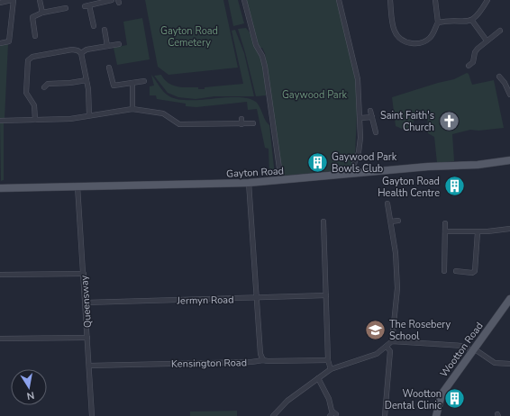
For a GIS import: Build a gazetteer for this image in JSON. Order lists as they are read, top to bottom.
{
  "streets": {
    "main road": ["Gayton Road", "Wootton Road"],
    "street": ["Jermyn Road", "Queensway", "Kensington Road"]
  },
  "crossings": [
    ["Gayton Road", "Queensway"],
    ["Jermyn Road", "Queensway"],
    ["Queensway", "Kensington Road"]
  ],
  "parks": ["Gayton Road Cemetery", "Gaywood Park"],
  "places": {
    "church": ["Saint Faith's Church"],
    "building": ["Gaywood Park Bowls Club", "Gayton Road Health Centre", "Wootton Dental Clinic"],
    "school or university": ["The Rosebery School"]
  },
  "north": "bottom"
}
